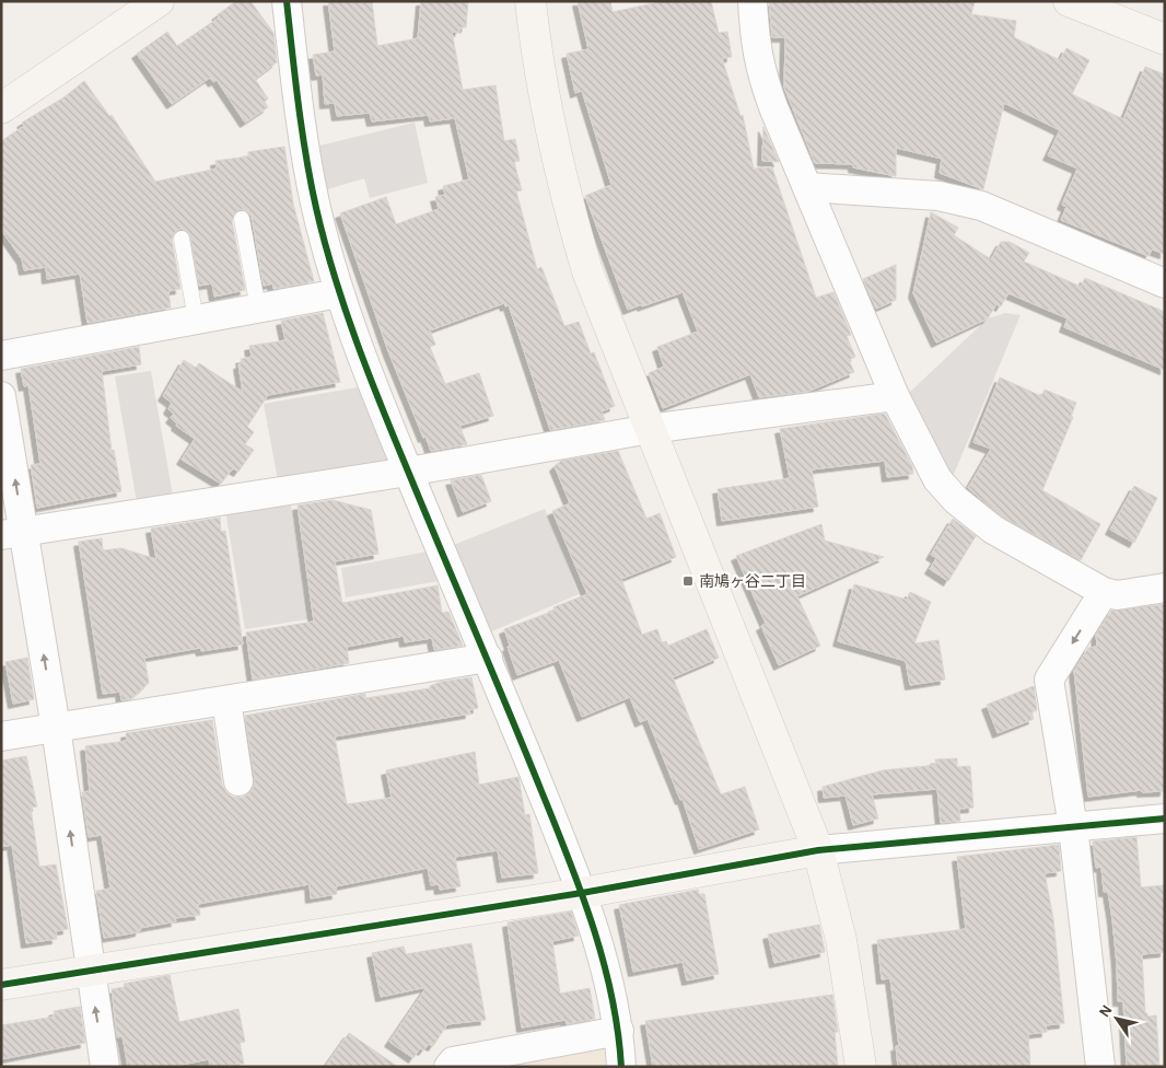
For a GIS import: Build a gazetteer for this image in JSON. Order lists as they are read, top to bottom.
{
  "places": {
    "transit": ["南鳩ヶ谷二丁目"]
  },
  "north": "top left"
}
